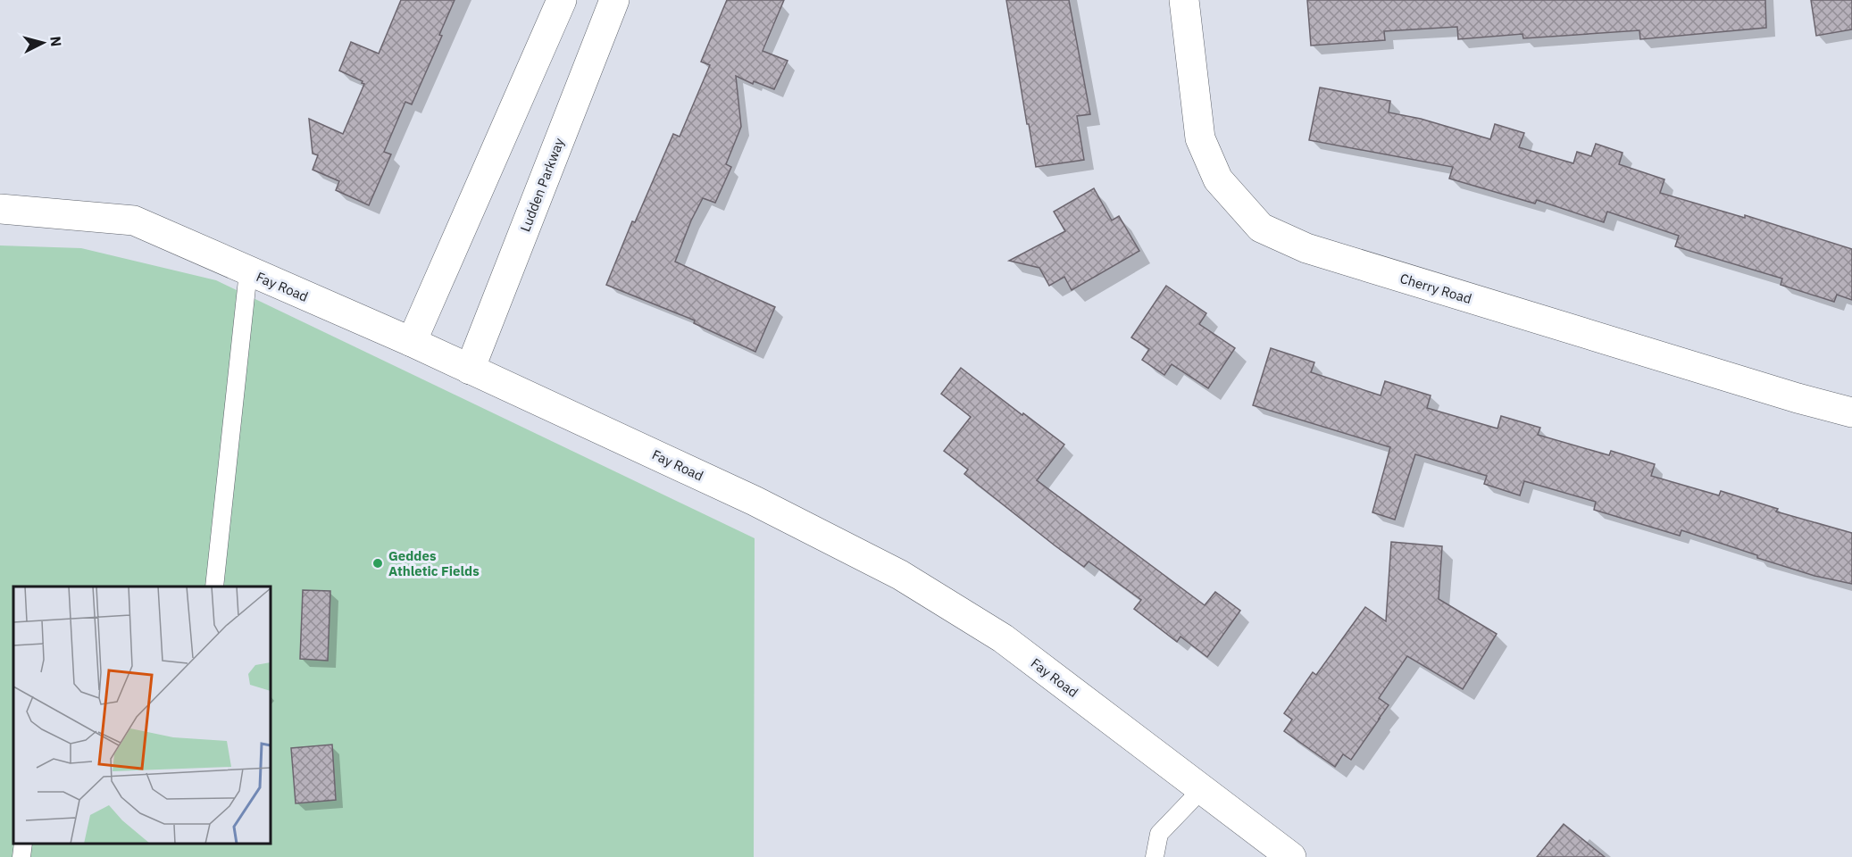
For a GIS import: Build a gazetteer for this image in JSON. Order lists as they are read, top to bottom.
{
  "streets": {
    "street": ["Ludden Parkway", "Fay Road", "Cherry Road"]
  },
  "crossings": [
    ["Ludden Parkway", "Fay Road"]
  ],
  "places": ["Geddes Athletic Fields"],
  "north": "right"
}
